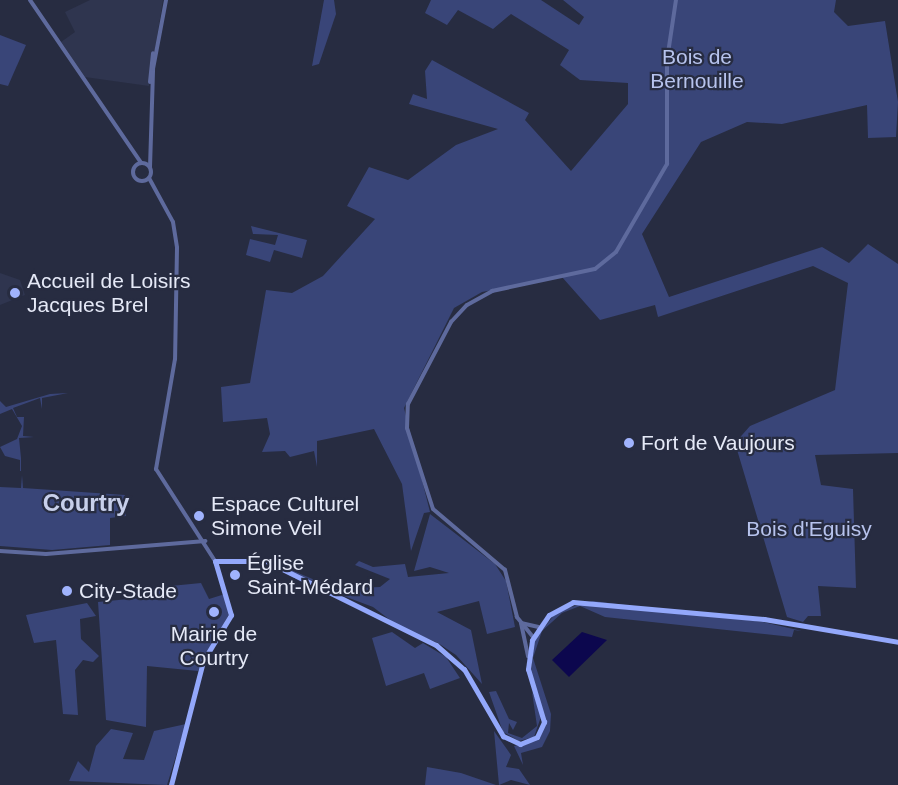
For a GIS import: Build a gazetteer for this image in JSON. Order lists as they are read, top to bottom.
{
  "districts": ["Courtry"],
  "parks": ["Bois de Bernouille", "Bois d'Eguisy"],
  "places": [
    "Accueil de Loisirs Jacques Brel",
    "Fort de Vaujours",
    "Espace Culturel Simone Veil",
    "Église Saint-Médard",
    "City-Stade",
    "Mairie de Courtry"
  ]
}
